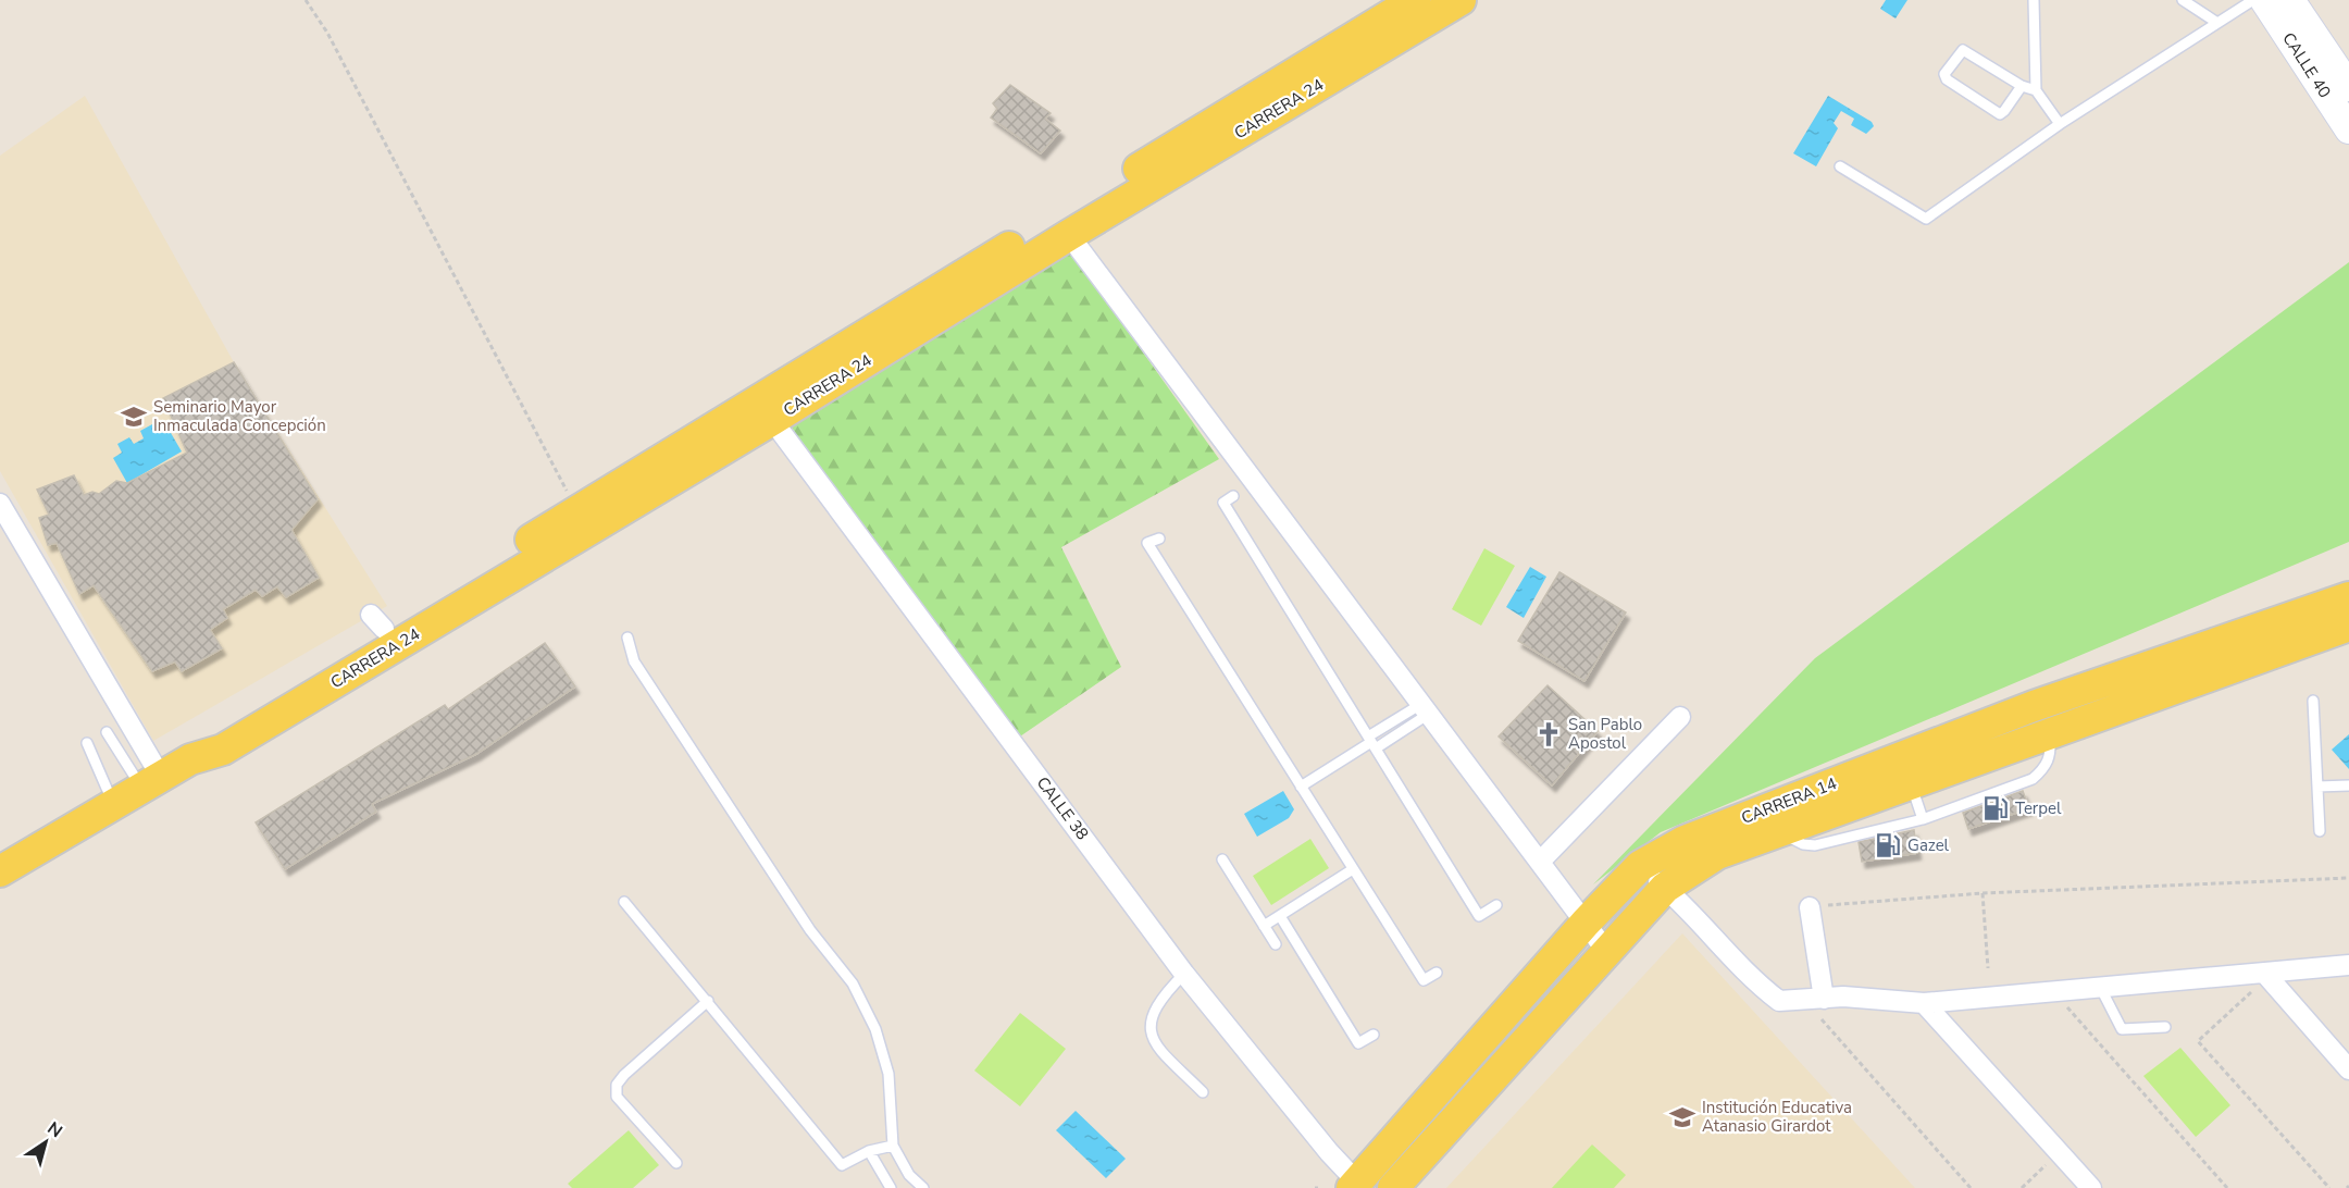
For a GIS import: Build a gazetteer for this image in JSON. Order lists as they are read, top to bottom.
{
  "streets": {
    "main road": ["CALLE 40", "CARRERA 24", "CARRERA 14"],
    "street": ["CALLE 38"]
  },
  "crossings": [
    ["CARRERA 24", "CALLE 38"],
    ["CARRERA 14", "CALLE 38"]
  ],
  "places": {
    "school or university": ["Seminario Mayor Inmaculada Concepción", "Institución Educativa Atanasio Girardot"],
    "church": ["San Pablo Apostol"],
    "fuel station": ["Terpel", "Gazel"]
  },
  "north": "top right"
}
